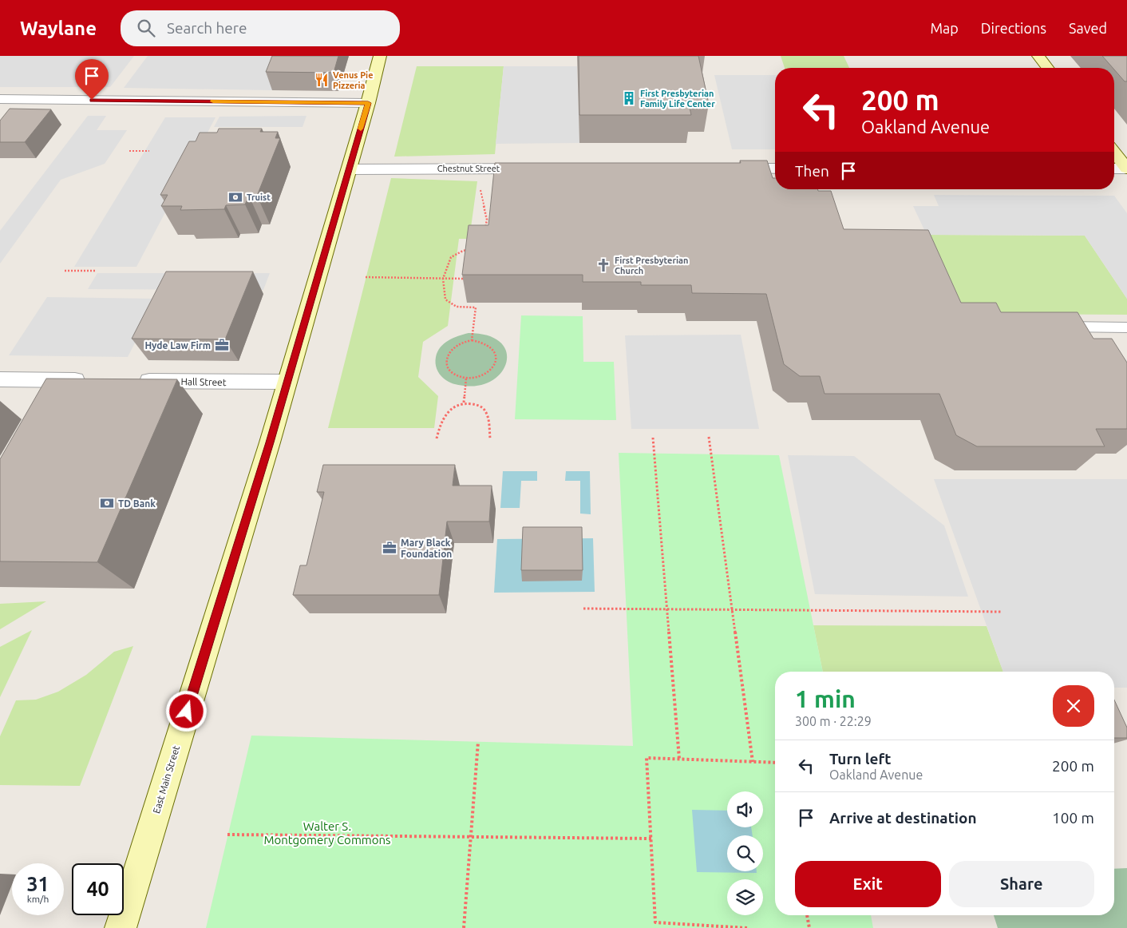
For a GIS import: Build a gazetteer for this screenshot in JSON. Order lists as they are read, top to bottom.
{
  "streets": {
    "street": ["Chestnut Street", "Hall Street", "East Main Street"]
  },
  "crossings": [
    ["Chestnut Street", "East Main Street"],
    ["Hall Street", "East Main Street"]
  ],
  "parks": ["Walter S. Montgomery Commons"],
  "places": {
    "restaurant": ["Venus Pie Pizzeria"],
    "building": ["First Presbyterian Family Life Center"],
    "bank": ["Truist", "TD Bank"],
    "church": ["First Presbyterian Church"],
    "office": ["Hyde Law Firm", "Mary Black Foundation"]
  },
  "page": {
    "header": "Waylane",
    "search": "Search here",
    "nav": ["Map", "Directions", "Saved"],
    "turn": ["200 m", "Oakland Avenue"],
    "then": "Then",
    "heading": ["1 min", "300 m · 22:29"],
    "list": [
      {
        "name": "Turn left",
        "note": "Oakland Avenue",
        "value": "200 m"
      },
      {
        "name": "Arrive at destination",
        "value": "100 m"
      }
    ],
    "buttons": ["Exit", "Share"],
    "speed": "31 km/h",
    "limit": "40"
  }
}
